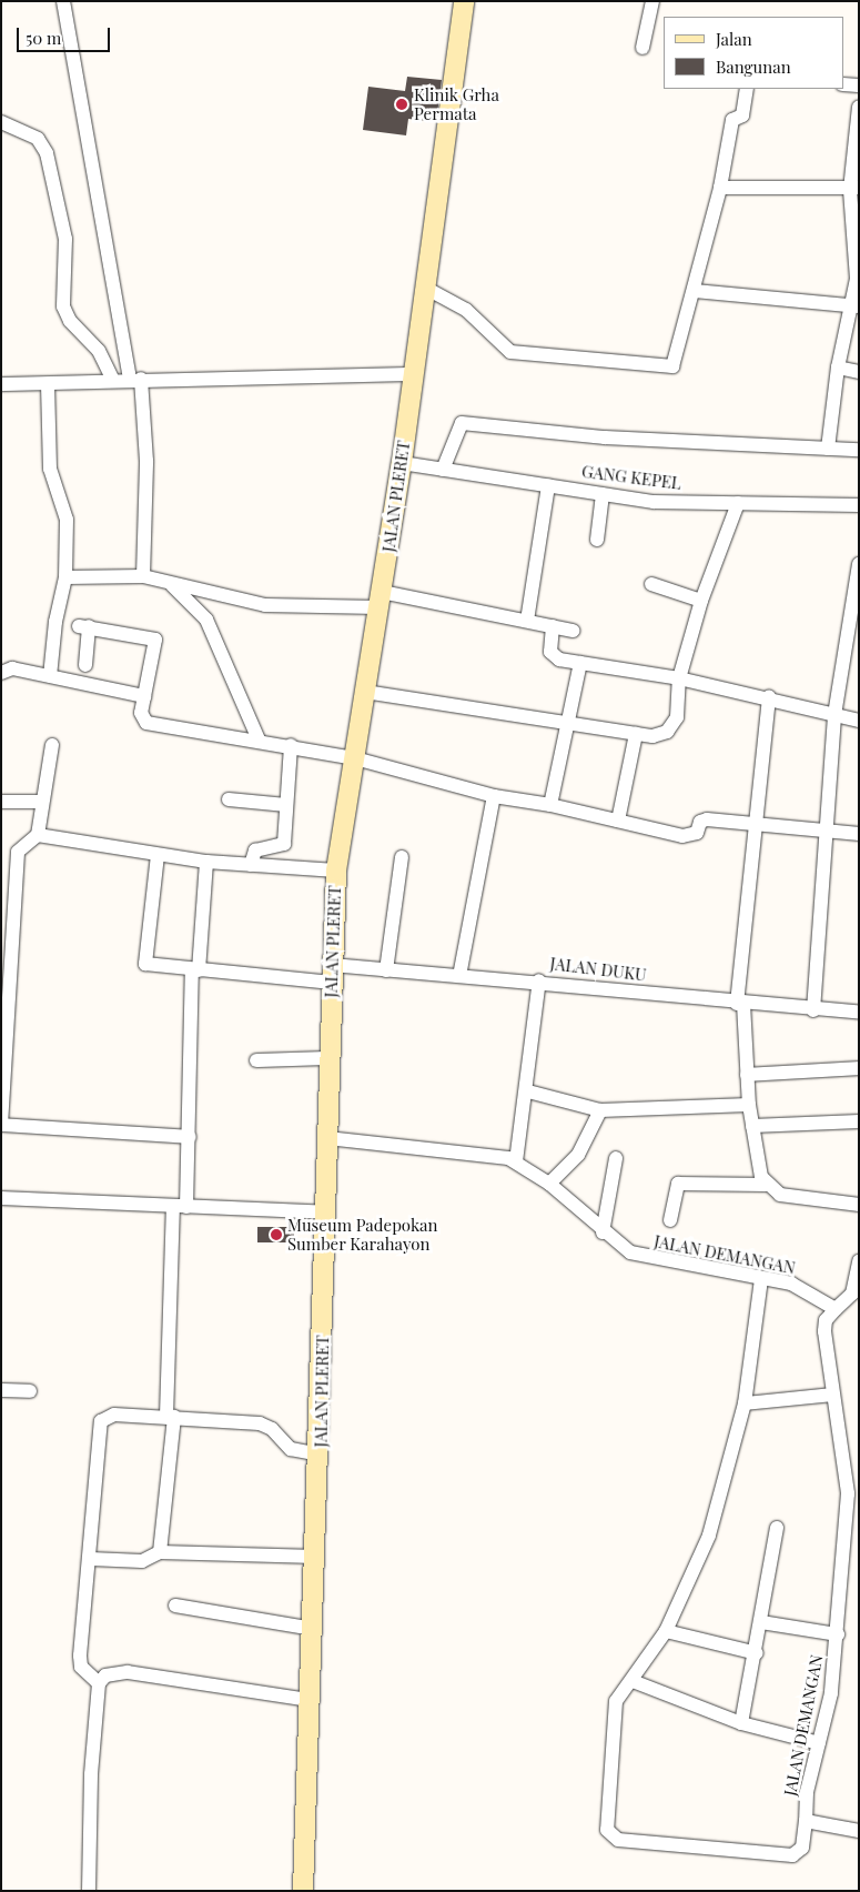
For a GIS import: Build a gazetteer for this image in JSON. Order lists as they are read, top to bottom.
{
  "streets": {
    "main road": ["JALAN PLERET"],
    "street": ["GANG KEPEL", "JALAN DUKU", "JALAN DEMANGAN"]
  },
  "crossings": [
    ["GANG KEPEL", "JALAN PLERET"],
    ["JALAN PLERET", "JALAN DUKU"],
    ["JALAN PLERET", "JALAN DEMANGAN"]
  ],
  "places": ["Klinik Grha Permata", "Museum Padepokan Sumber Karahayon"],
  "legend": ["Jalan", "Bangunan"],
  "scale_bar": "50 m"
}
